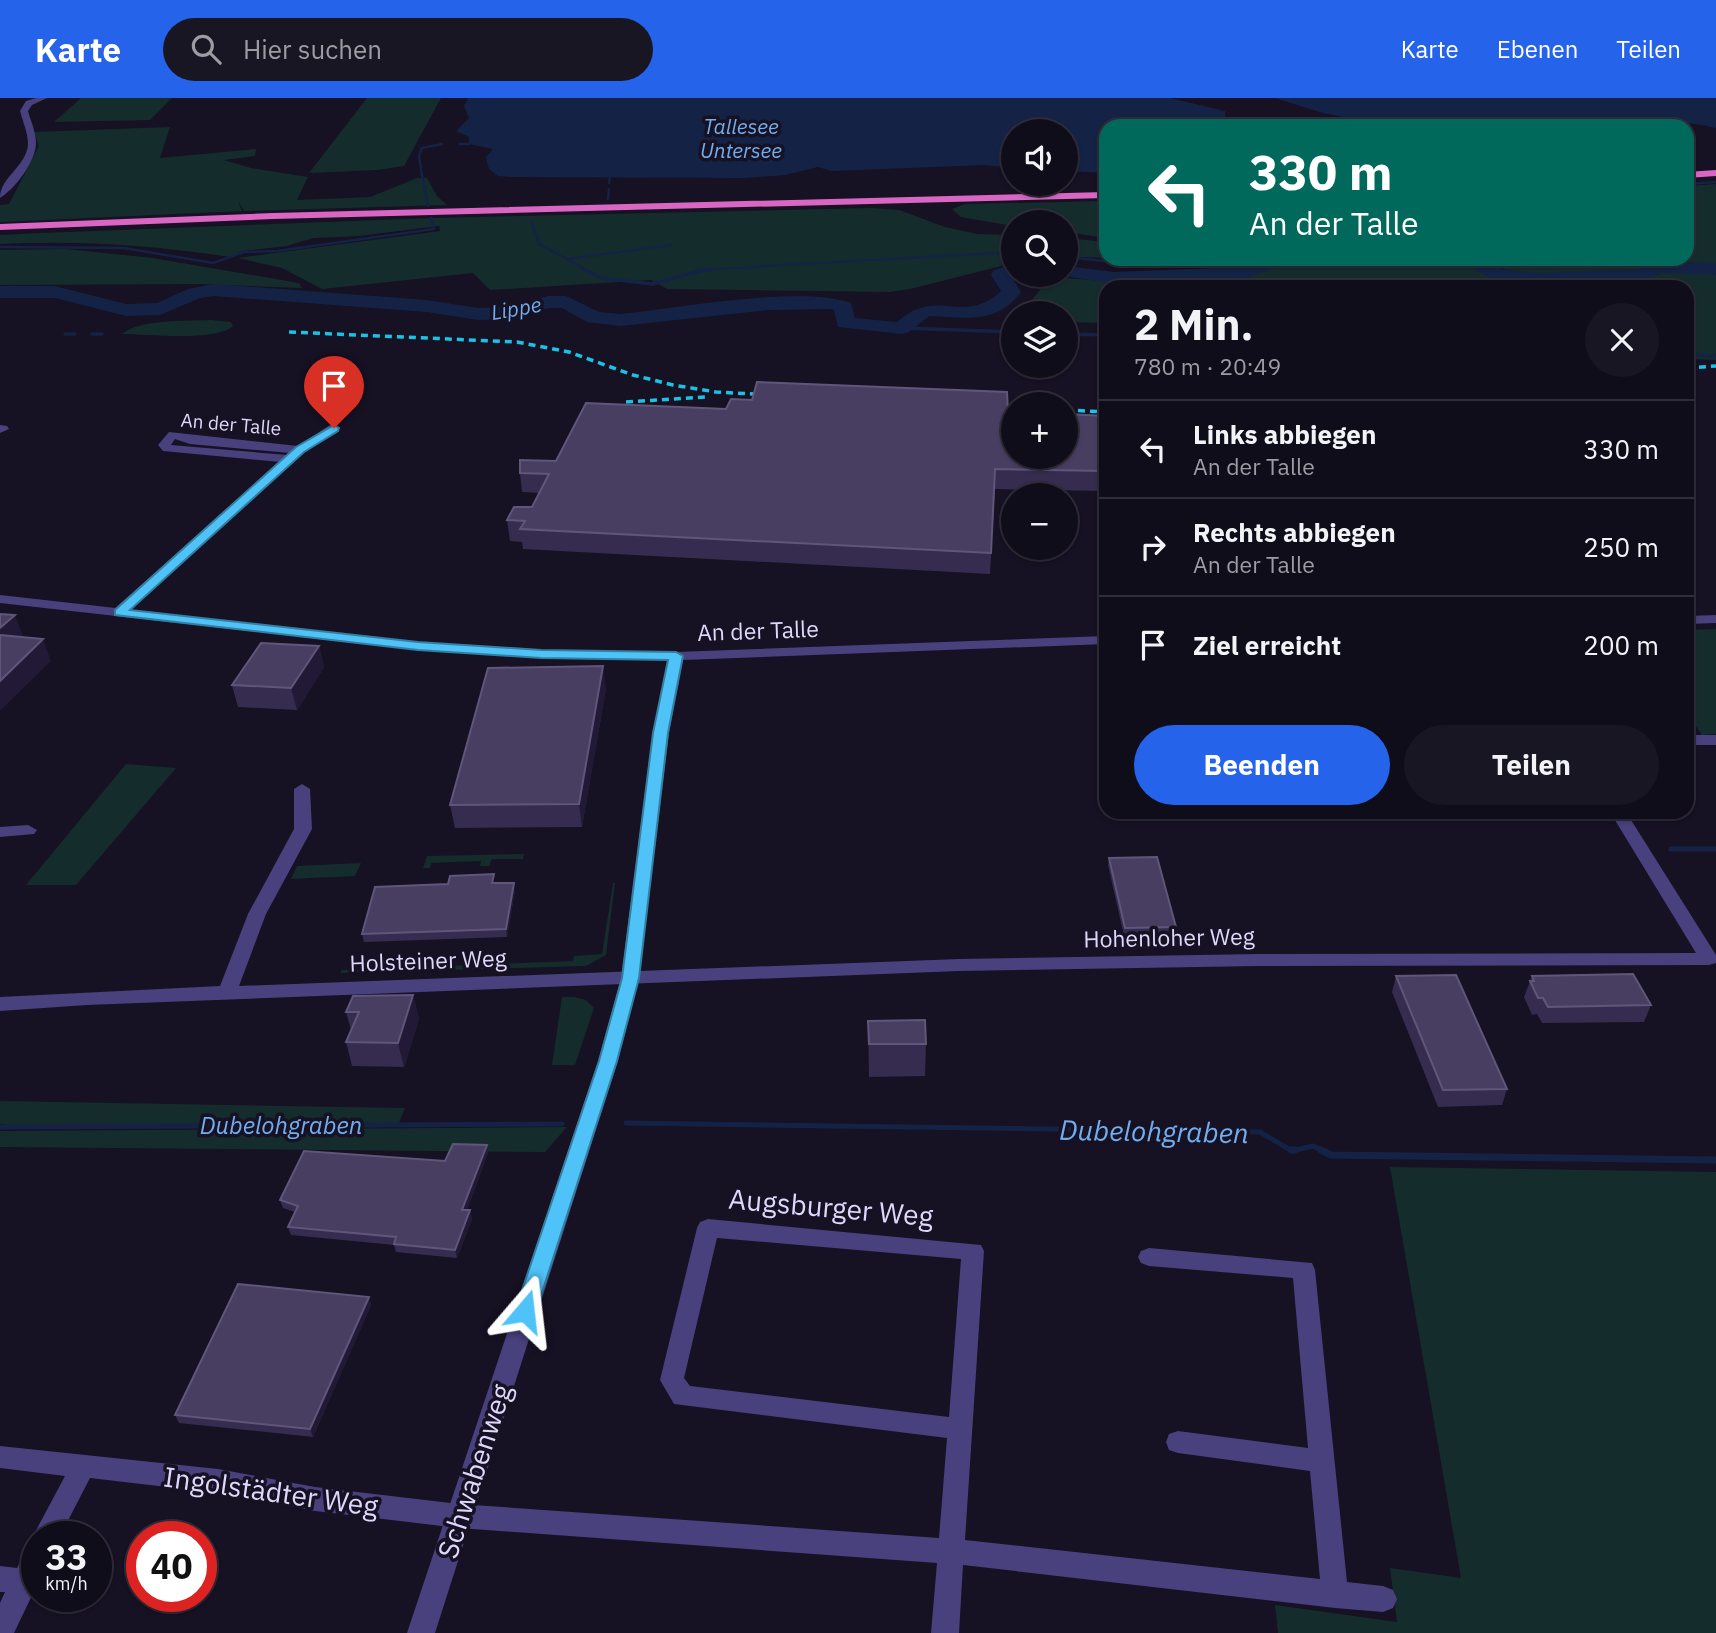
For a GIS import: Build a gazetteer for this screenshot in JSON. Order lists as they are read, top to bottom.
{
  "streets": {
    "street": [
      "An der Talle",
      "Hohenloher Weg",
      "Holsteiner Weg",
      "Augsburger Weg",
      "Schwabenweg",
      "Ingolstädter Weg"
    ]
  },
  "crossings": [
    ["An der Talle", "Schwabenweg"],
    ["Hohenloher Weg", "Holsteiner Weg"],
    ["Hohenloher Weg", "Schwabenweg"],
    ["Holsteiner Weg", "Schwabenweg"],
    ["Schwabenweg", "Ingolstädter Weg"]
  ],
  "water": ["Tallesee Untersee", "Lippe", "Dubelohgraben"],
  "page": {
    "header": "Karte",
    "search": "Hier suchen",
    "nav": ["Karte", "Ebenen", "Teilen"],
    "map_buttons": ["+", "−"],
    "turn": ["330 m", "An der Talle"],
    "heading": ["2 Min.", "780 m · 20:49"],
    "list": [
      {
        "name": "Links abbiegen",
        "note": "An der Talle",
        "value": "330 m"
      },
      {
        "name": "Rechts abbiegen",
        "note": "An der Talle",
        "value": "250 m"
      },
      {
        "name": "Ziel erreicht",
        "value": "200 m"
      }
    ],
    "buttons": ["Beenden", "Teilen"],
    "speed": "33 km/h",
    "limit": "40"
  }
}
